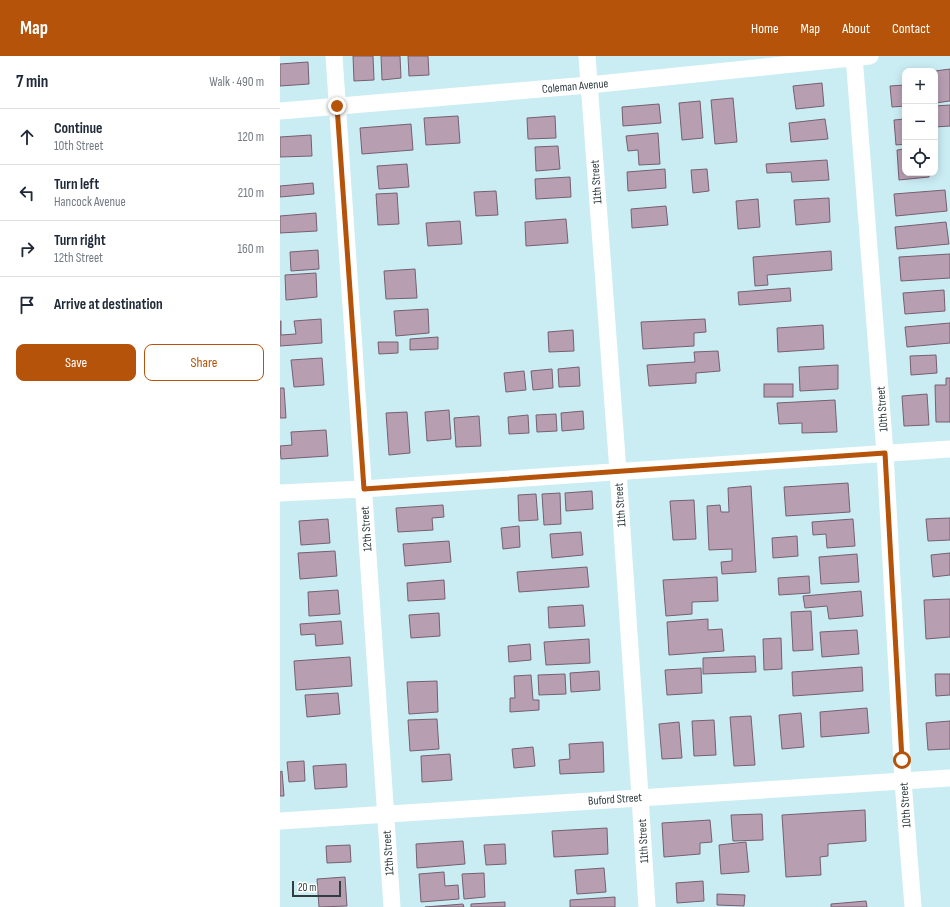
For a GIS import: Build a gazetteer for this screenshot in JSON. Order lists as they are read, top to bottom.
{
  "streets": {
    "street": [
      "Coleman Avenue",
      "11th Street",
      "10th Street",
      "12th Street",
      "Buford Street"
    ]
  },
  "crossings": [
    ["Coleman Avenue", "11th Street"],
    ["Coleman Avenue", "10th Street"],
    ["Coleman Avenue", "12th Street"],
    ["11th Street", "Buford Street"],
    ["10th Street", "Buford Street"],
    ["12th Street", "Buford Street"]
  ],
  "scale_bar": "20 m",
  "page": {
    "header": "Map",
    "nav": [
      "Home",
      "Map",
      "About",
      "Contact"
    ],
    "heading": ["7 min", "Walk · 490 m"],
    "map_buttons": ["+", "−"],
    "list": [
      ["Continue", "10th Street", "120 m"],
      ["Turn left", "Hancock Avenue", "210 m"],
      ["Turn right", "12th Street", "160 m"],
      "Arrive at destination"
    ],
    "buttons": ["Save", "Share"],
    "scale": "20 m"
  }
}
